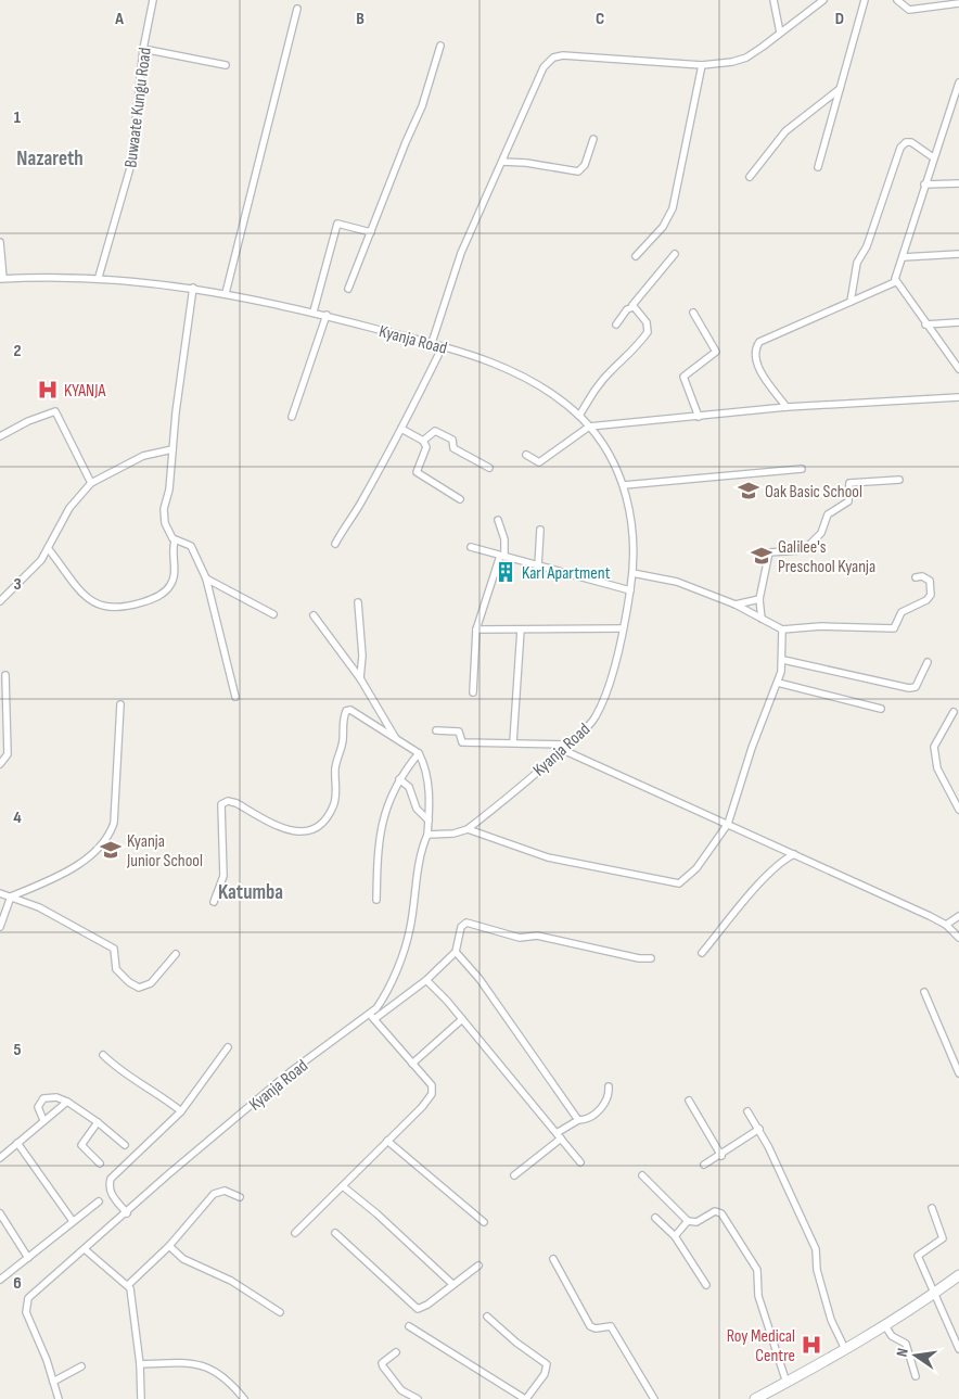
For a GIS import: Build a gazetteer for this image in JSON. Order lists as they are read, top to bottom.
{
  "streets": {
    "street": ["Buwaate Kungu Road", "Kyanja Road"]
  },
  "crossings": [
    ["Buwaate Kungu Road", "Kyanja Road"]
  ],
  "districts": ["Nazareth", "Katumba"],
  "places": {
    "hospital": ["KYANJA", "Roy Medical Centre"],
    "school or university": ["Oak Basic School", "Galilee's Preschool Kyanja", "Kyanja Junior School"],
    "building": ["Karl Apartment"]
  },
  "north": "left",
  "grid": {
    "columns": [
      "A",
      "B",
      "C",
      "D"
    ],
    "rows": [
      "1",
      "2",
      "3",
      "4",
      "5",
      "6"
    ]
  }
}
